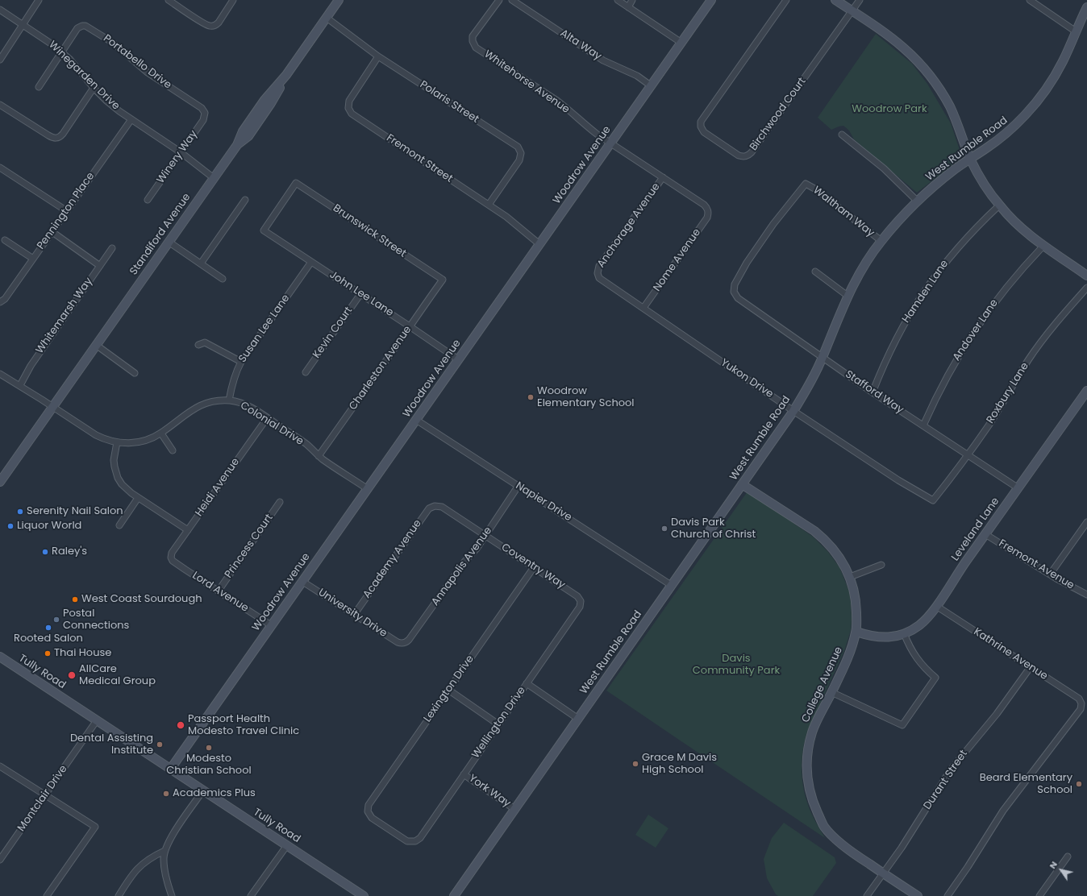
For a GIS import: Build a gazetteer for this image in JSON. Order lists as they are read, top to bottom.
{
  "streets": {
    "street": [
      "Alta Way",
      "Portabello Drive",
      "Winegarden Drive",
      "Whitehorse Avenue",
      "Polaris Street",
      "Birchwood Court",
      "West Rumble Road",
      "Winery Way",
      "Fremont Street",
      "Woodrow Avenue",
      "Pennington Place",
      "Waltham Way",
      "Anchorage Avenue",
      "Brunswick Street",
      "Standiford Avenue",
      "Nome Avenue",
      "Hamden Lane",
      "John Lee Lane",
      "Whitemarsh Way",
      "Susan Lee Lane",
      "Andover Lane",
      "Kevin Court",
      "Charleston Avenue",
      "Yukon Drive",
      "Stafford Way",
      "Roxbury Lane",
      "Colonial Drive",
      "Heidi Avenue",
      "Napier Drive",
      "Leveland Lane",
      "Princess Court",
      "Academy Avenue",
      "Fremont Avenue",
      "Annapolis Avenue",
      "Coventry Way",
      "Lord Avenue",
      "University Drive",
      "Kathrine Avenue",
      "Tully Road",
      "College Avenue",
      "Lexington Drive",
      "Wellington Drive",
      "Durant Street",
      "York Way",
      "Montclair Drive"
    ]
  },
  "crossings": [
    ["Alta Way", "Woodrow Avenue"],
    ["Portabello Drive", "Winegarden Drive"],
    ["Portabello Drive", "Winery Way"],
    ["Winegarden Drive", "Winery Way"],
    ["Winegarden Drive", "Pennington Place"],
    ["Winegarden Drive", "Standiford Avenue"],
    ["Whitehorse Avenue", "Woodrow Avenue"],
    ["Whitehorse Avenue", "Anchorage Avenue"],
    ["Whitehorse Avenue", "Nome Avenue"],
    ["Polaris Street", "Fremont Street"],
    ["Polaris Street", "Standiford Avenue"],
    ["West Rumble Road", "Waltham Way"],
    ["West Rumble Road", "Yukon Drive"],
    ["West Rumble Road", "Stafford Way"],
    ["West Rumble Road", "Napier Drive"],
    ["West Rumble Road", "College Avenue"],
    ["West Rumble Road", "York Way"],
    ["Fremont Street", "Woodrow Avenue"],
    ["Woodrow Avenue", "John Lee Lane"],
    ["Woodrow Avenue", "Colonial Drive"],
    ["Woodrow Avenue", "Napier Drive"],
    ["Woodrow Avenue", "Lord Avenue"],
    ["Woodrow Avenue", "University Drive"],
    ["Woodrow Avenue", "Tully Road"],
    ["Waltham Way", "Stafford Way"],
    ["Anchorage Avenue", "Yukon Drive"],
    ["Brunswick Street", "John Lee Lane"],
    ["Brunswick Street", "Charleston Avenue"],
    ["Standiford Avenue", "Colonial Drive"],
    ["Nome Avenue", "Yukon Drive"],
    ["Hamden Lane", "Stafford Way"],
    ["John Lee Lane", "Susan Lee Lane"],
    ["John Lee Lane", "Kevin Court"],
    ["John Lee Lane", "Charleston Avenue"],
    ["Whitemarsh Way", "Colonial Drive"],
    ["Susan Lee Lane", "Colonial Drive"],
    ["Andover Lane", "Stafford Way"],
    ["Charleston Avenue", "Colonial Drive"],
    ["Yukon Drive", "Roxbury Lane"],
    ["Stafford Way", "Roxbury Lane"],
    ["Stafford Way", "Leveland Lane"],
    ["Colonial Drive", "Heidi Avenue"],
    ["Heidi Avenue", "Lord Avenue"],
    ["Napier Drive", "Annapolis Avenue"],
    ["Leveland Lane", "Fremont Avenue"],
    ["Leveland Lane", "Kathrine Avenue"],
    ["Leveland Lane", "College Avenue"],
    ["Princess Court", "Lord Avenue"],
    ["Academy Avenue", "Coventry Way"],
    ["Academy Avenue", "University Drive"],
    ["Annapolis Avenue", "Coventry Way"],
    ["Annapolis Avenue", "University Drive"],
    ["Coventry Way", "Lexington Drive"],
    ["Coventry Way", "Wellington Drive"],
    ["Kathrine Avenue", "Durant Street"],
    ["Tully Road", "Montclair Drive"],
    ["College Avenue", "Durant Street"],
    ["Lexington Drive", "Wellington Drive"],
    ["Wellington Drive", "York Way"]
  ],
  "parks": ["Woodrow Park", "Davis Community Park"],
  "places": [
    "Woodrow Elementary School",
    "Serenity Nail Salon",
    "Liquor World",
    "Davis Park Church of Christ",
    "Raley's",
    "West Coast Sourdough",
    "Postal Connections",
    "Rooted Salon",
    "Thai House",
    "AllCare Medical Group",
    "Passport Health Modesto Travel Clinic",
    "Dental Assisting Institute",
    "Modesto Christian School",
    "Grace M Davis High School",
    "Beard Elementary School",
    "Academics Plus"
  ],
  "north": "top left"
}
